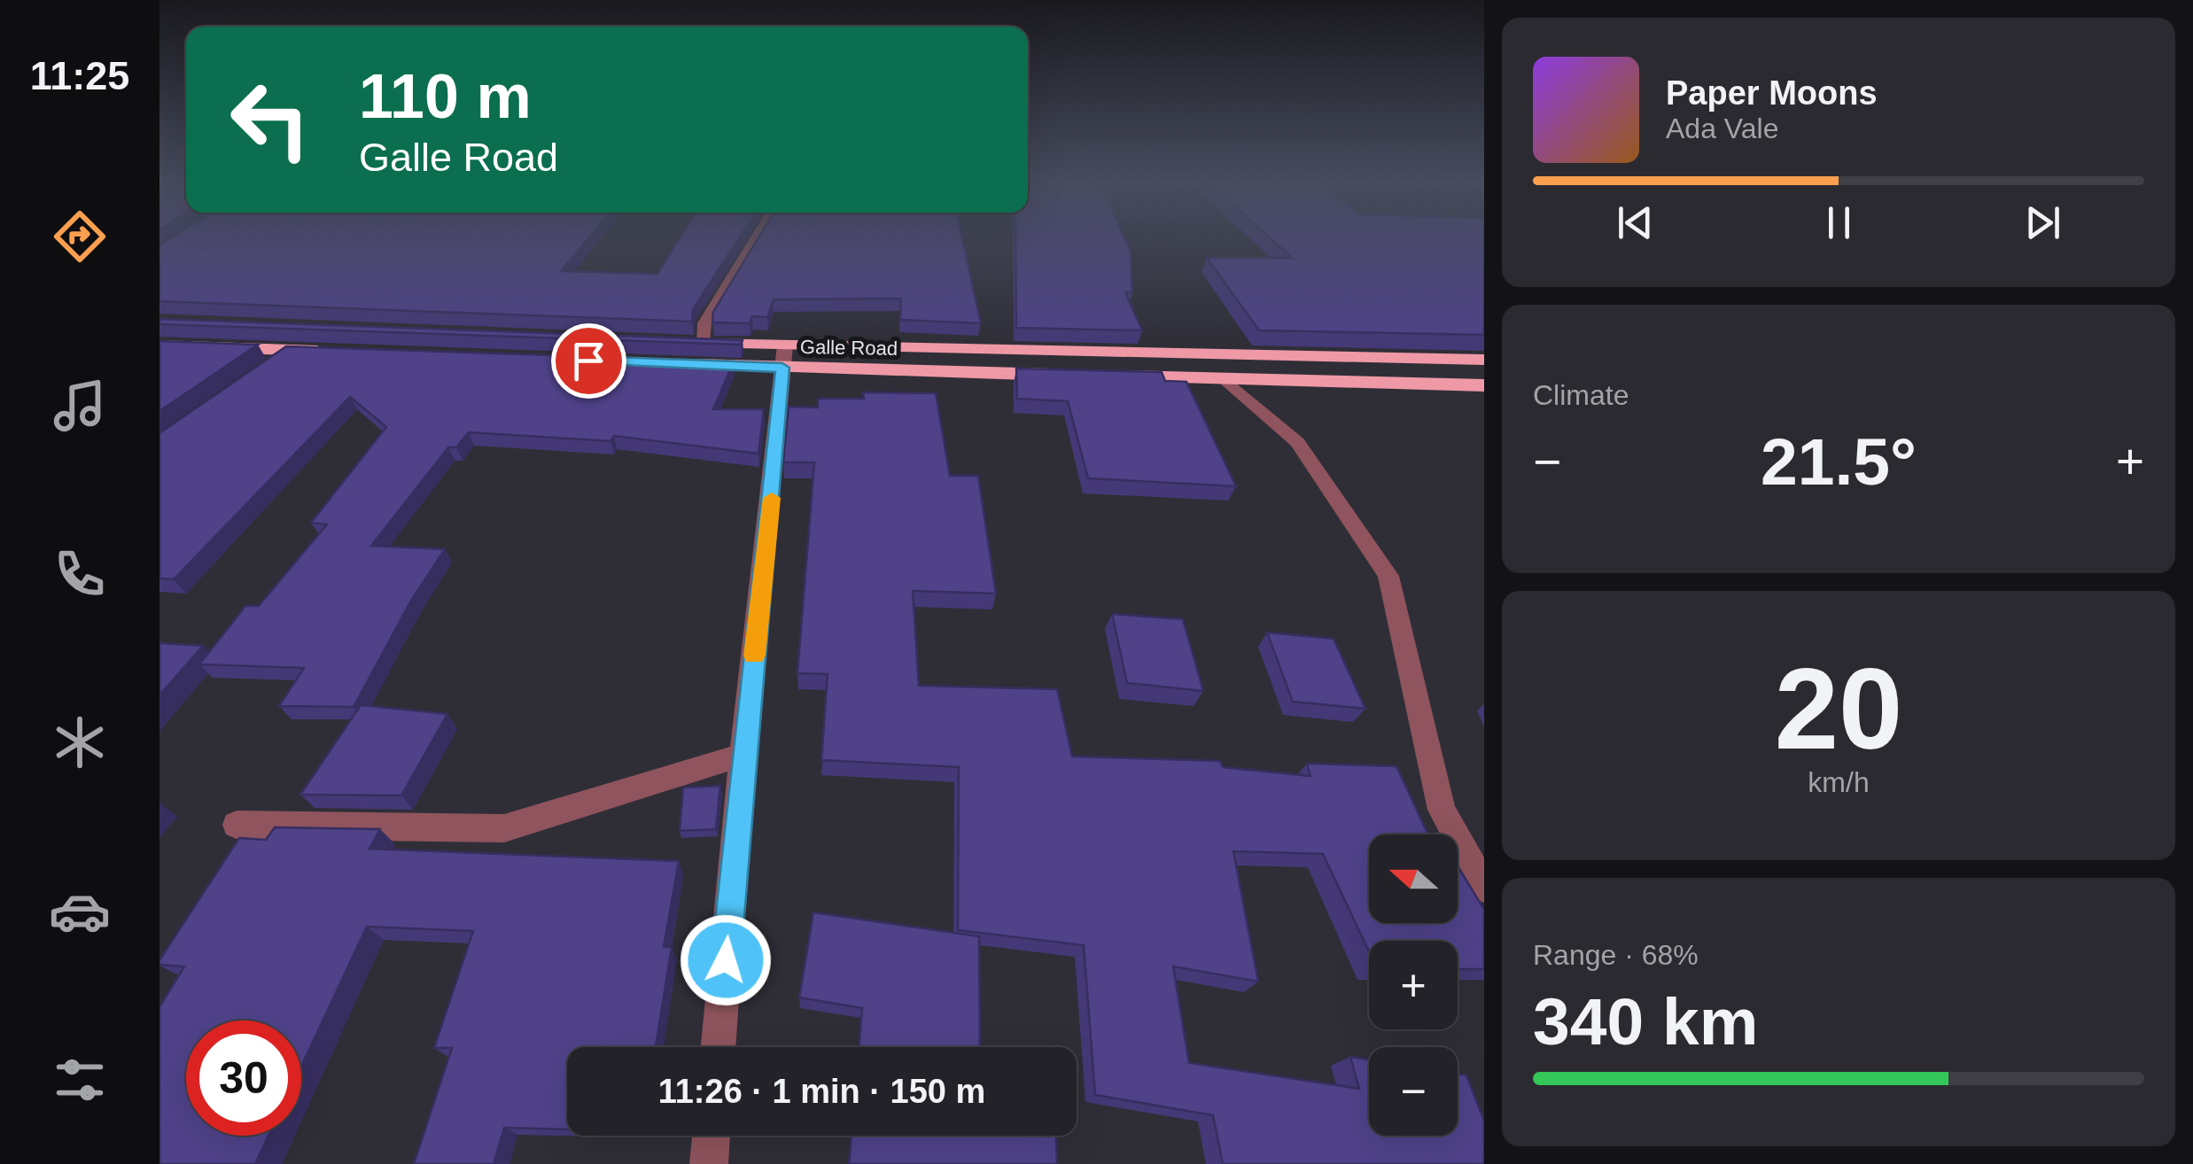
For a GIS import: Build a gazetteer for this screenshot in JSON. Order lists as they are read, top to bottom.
{
  "streets": {
    "highway": ["Galle Road"]
  },
  "north": "left",
  "page": {
    "tabs": "11:25",
    "turn": ["110 m", "Galle Road"],
    "song": ["Paper Moons", "Ada Vale"],
    "tile": [
      "Climate",
      ["20", "km/h"],
      ["Range · 68%", "340 km"]
    ],
    "heat": ["−", "21.5°", "+"],
    "map_buttons": ["+", "−"],
    "limit": "30",
    "trip": "11:26 · 1 min · 150 m"
  }
}
